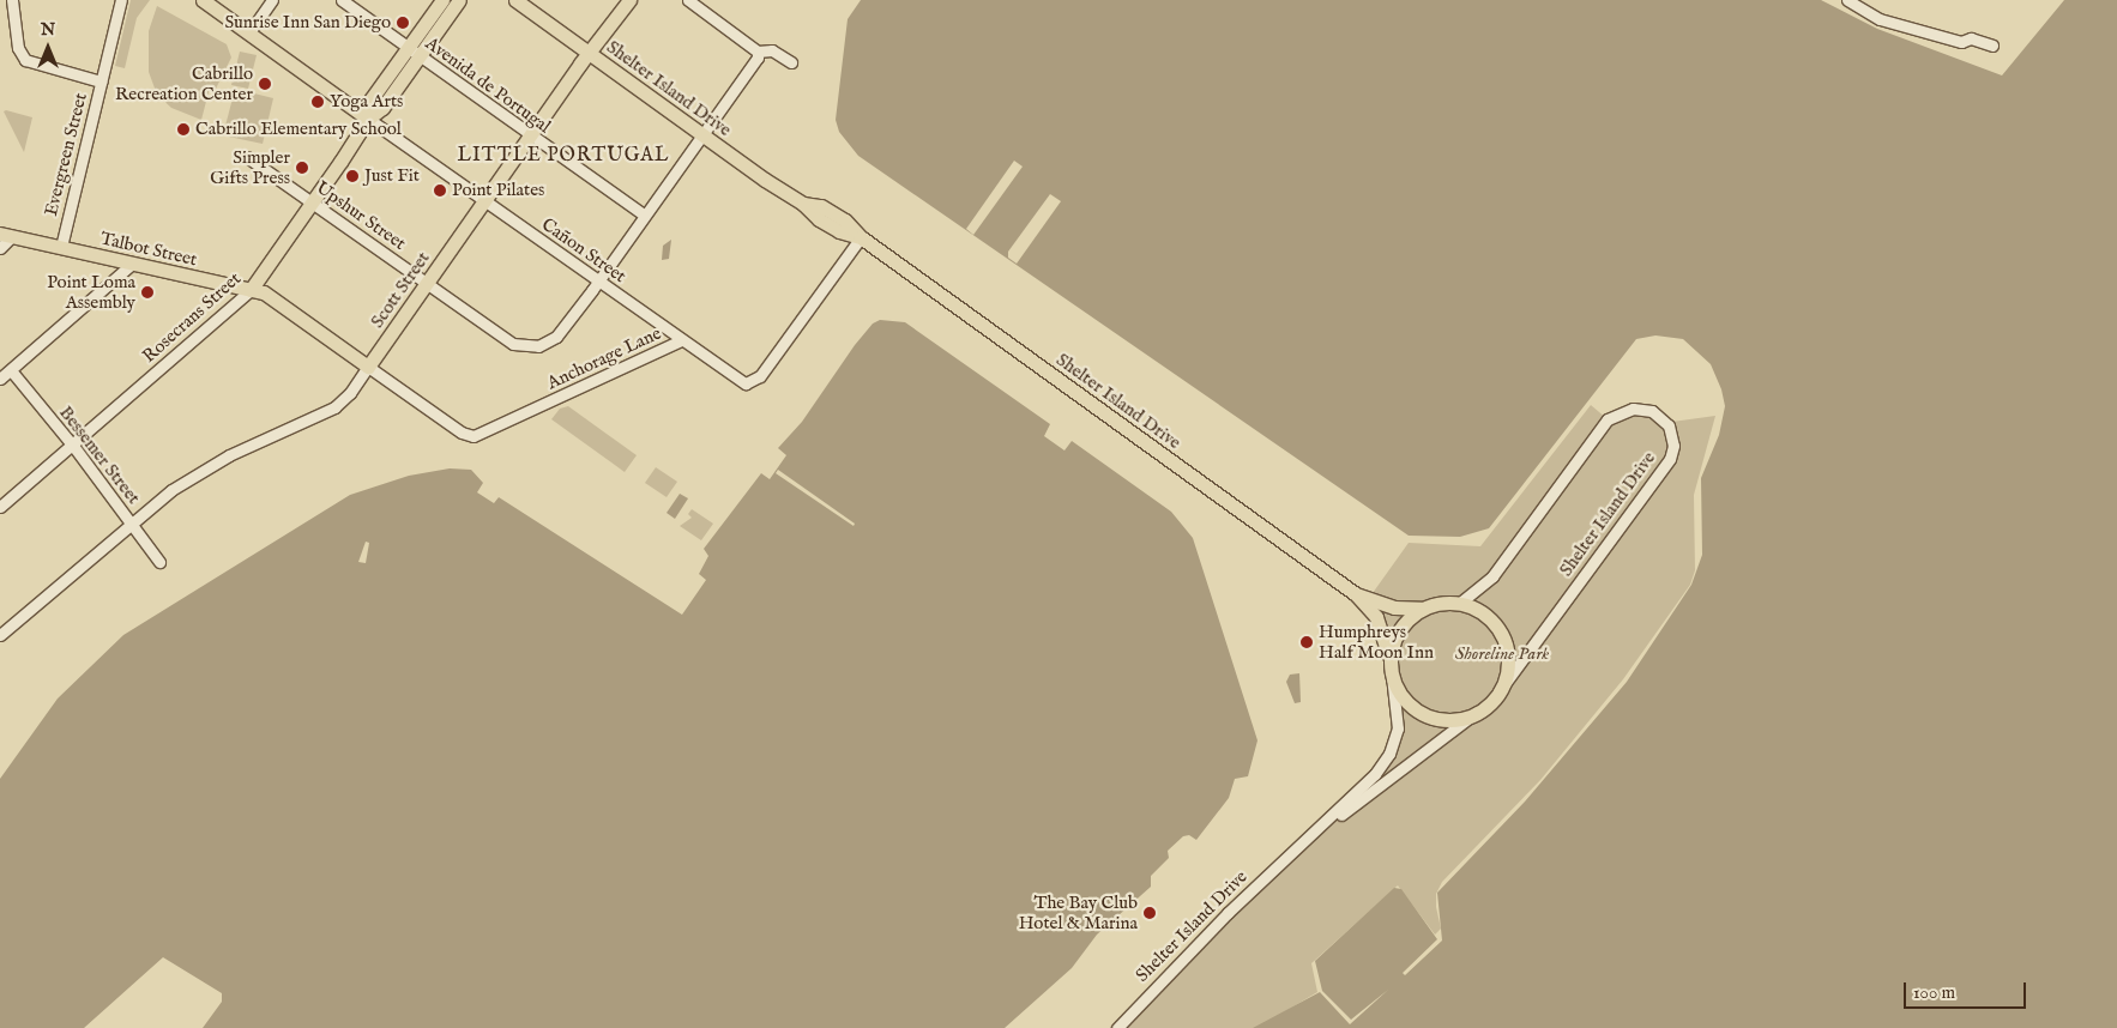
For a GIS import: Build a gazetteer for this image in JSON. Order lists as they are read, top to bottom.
{
  "streets": {
    "main road": [
      "Shelter Island Drive",
      "Talbot Street",
      "Cañon Street",
      "Scott Street",
      "Rosecrans Street"
    ],
    "street": [
      "Avenida de Portugal",
      "Evergreen Street",
      "Upshur Street",
      "Anchorage Lane",
      "Bessemer Street"
    ]
  },
  "crossings": [
    ["Avenida de Portugal", "Scott Street"],
    ["Avenida de Portugal", "Rosecrans Street"],
    ["Shelter Island Drive", "Scott Street"],
    ["Shelter Island Drive", "Anchorage Lane"],
    ["Evergreen Street", "Talbot Street"],
    ["Upshur Street", "Cañon Street"],
    ["Upshur Street", "Scott Street"],
    ["Upshur Street", "Rosecrans Street"],
    ["Talbot Street", "Scott Street"],
    ["Talbot Street", "Rosecrans Street"],
    ["Talbot Street", "Anchorage Lane"],
    ["Cañon Street", "Scott Street"],
    ["Cañon Street", "Rosecrans Street"],
    ["Cañon Street", "Anchorage Lane"],
    ["Scott Street", "Bessemer Street"],
    ["Rosecrans Street", "Bessemer Street"]
  ],
  "districts": ["LITTLE PORTUGAL"],
  "parks": ["Shoreline Park"],
  "places": [
    "Sunrise Inn San Diego",
    "Cabrillo Recreation Center",
    "Yoga Arts",
    "Cabrillo Elementary School",
    "Simpler Gifts Press",
    "Just Fit",
    "Point Pilates",
    "Point Loma Assembly",
    "Humphreys Half Moon Inn",
    "The Bay Club Hotel & Marina"
  ],
  "scale_bar": "100 m",
  "north": "top"
}
